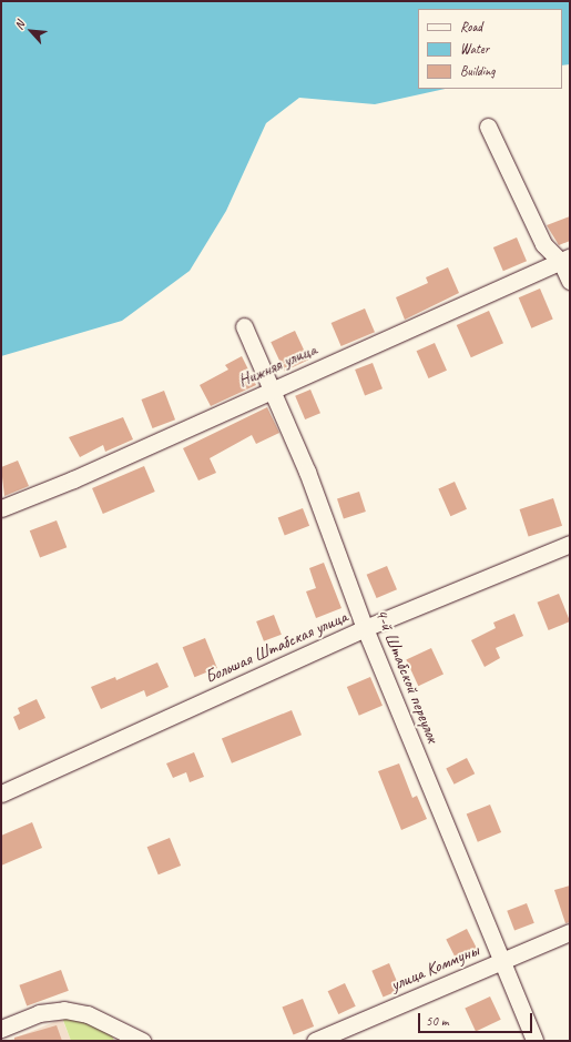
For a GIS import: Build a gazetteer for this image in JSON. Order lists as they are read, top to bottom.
{
  "streets": {
    "street": [
      "Нижняя улица",
      "Большая Штабская улица",
      "4-й Штабской переулок",
      "улица Коммуны"
    ]
  },
  "crossings": [
    ["Нижняя улица", "4-й Штабской переулок"],
    ["Большая Штабская улица", "4-й Штабской переулок"],
    ["4-й Штабской переулок", "улица Коммуны"]
  ],
  "legend": ["Road", "Water", "Building"],
  "scale_bar": "50 m",
  "north": "top left"
}
